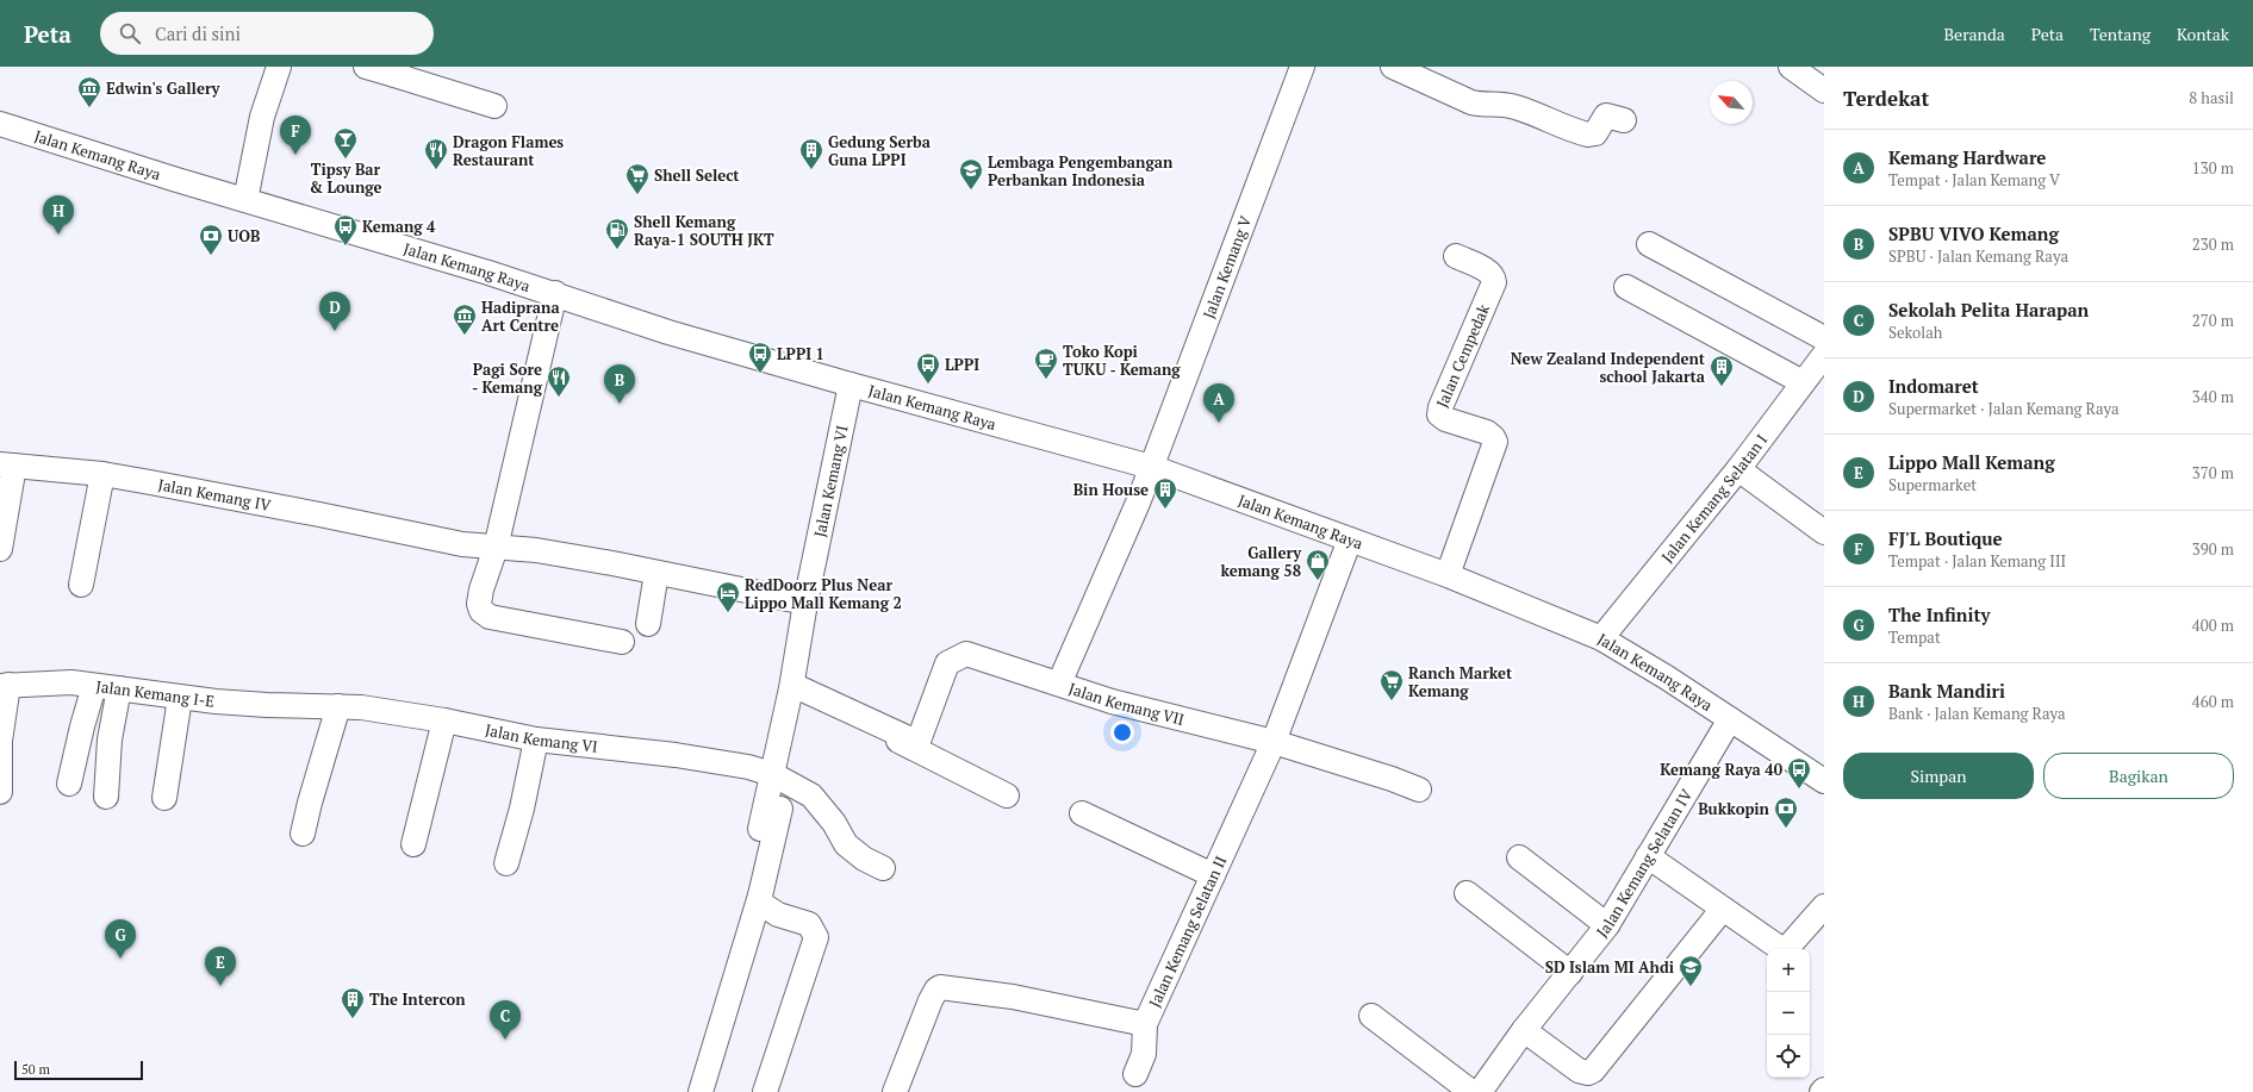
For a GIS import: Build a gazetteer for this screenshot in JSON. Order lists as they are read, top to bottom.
{
  "streets": {
    "street": [
      "Jalan Kemang Raya",
      "Jalan Kemang V",
      "Jalan Cempedak",
      "Jalan Kemang VI",
      "Jalan Kemang IV",
      "Jalan Kemang Selatan I",
      "Jalan Kemang I-E",
      "Jalan Kemang VII",
      "Jalan Kemang Selatan IV",
      "Jalan Kemang Selatan II"
    ]
  },
  "crossings": [
    ["Jalan Kemang Raya", "Jalan Kemang V"],
    ["Jalan Kemang Raya", "Jalan Cempedak"],
    ["Jalan Kemang Raya", "Jalan Kemang VI"],
    ["Jalan Kemang Raya", "Jalan Kemang Selatan I"],
    ["Jalan Kemang Raya", "Jalan Kemang VII"],
    ["Jalan Kemang Raya", "Jalan Kemang Selatan IV"],
    ["Jalan Kemang Raya", "Jalan Kemang Selatan II"],
    ["Jalan Kemang V", "Jalan Kemang VII"],
    ["Jalan Kemang VI", "Jalan Kemang IV"],
    ["Jalan Kemang VI", "Jalan Kemang I-E"],
    ["Jalan Kemang VII", "Jalan Kemang Selatan II"]
  ],
  "places": {
    "museum": ["Edwin's Gallery", "Hadiprana Art Centre"],
    "bar": ["Tipsy Bar & Lounge"],
    "restaurant": ["Dragon Flames Restaurant", "Pagi Sore - Kemang"],
    "building": [
      "Gedung Serba Guna LPPI",
      "New Zealand Independent school Jakarta",
      "Bin House",
      "The Intercon"
    ],
    "school or university": ["Lembaga Pengembangan Perbankan Indonesia", "SD Islam MI Ahdi"],
    "supermarket": ["Shell Select", "Ranch Market Kemang"],
    "bus stop": [
      "Kemang 4",
      "LPPI 1",
      "LPPI",
      "Kemang Raya 40"
    ],
    "fuel station": ["Shell Kemang Raya-1 SOUTH JKT"],
    "bank": ["UOB", "Bukkopin"],
    "cafe": ["Toko Kopi TUKU - Kemang"],
    "shop": ["Gallery kemang 58"],
    "hotel": ["RedDoorz Plus Near Lippo Mall Kemang 2"]
  },
  "scale_bar": "50 m",
  "north": "top left",
  "page": {
    "header": "Peta",
    "search": "Cari di sini",
    "nav": [
      "Beranda",
      "Peta",
      "Tentang",
      "Kontak"
    ],
    "heading": ["Terdekat", "8 hasil"],
    "pins": [
      "F",
      "H",
      "D",
      "B",
      "A",
      "G",
      "E",
      "C"
    ],
    "list": [
      {
        "mark": "A",
        "name": "Kemang Hardware",
        "note": "Tempat · Jalan Kemang V",
        "value": "130 m"
      },
      {
        "mark": "B",
        "name": "SPBU VIVO Kemang",
        "note": "SPBU · Jalan Kemang Raya",
        "value": "230 m"
      },
      {
        "mark": "C",
        "name": "Sekolah Pelita Harapan",
        "note": "Sekolah",
        "value": "270 m"
      },
      {
        "mark": "D",
        "name": "Indomaret",
        "note": "Supermarket · Jalan Kemang Raya",
        "value": "340 m"
      },
      {
        "mark": "E",
        "name": "Lippo Mall Kemang",
        "note": "Supermarket",
        "value": "370 m"
      },
      {
        "mark": "F",
        "name": "FJ'L Boutique",
        "note": "Tempat · Jalan Kemang III",
        "value": "390 m"
      },
      {
        "mark": "G",
        "name": "The Infinity",
        "note": "Tempat",
        "value": "400 m"
      },
      {
        "mark": "H",
        "name": "Bank Mandiri",
        "note": "Bank · Jalan Kemang Raya",
        "value": "460 m"
      }
    ],
    "buttons": ["Simpan", "Bagikan"],
    "map_buttons": ["+", "−"],
    "scale": "50 m"
  }
}
